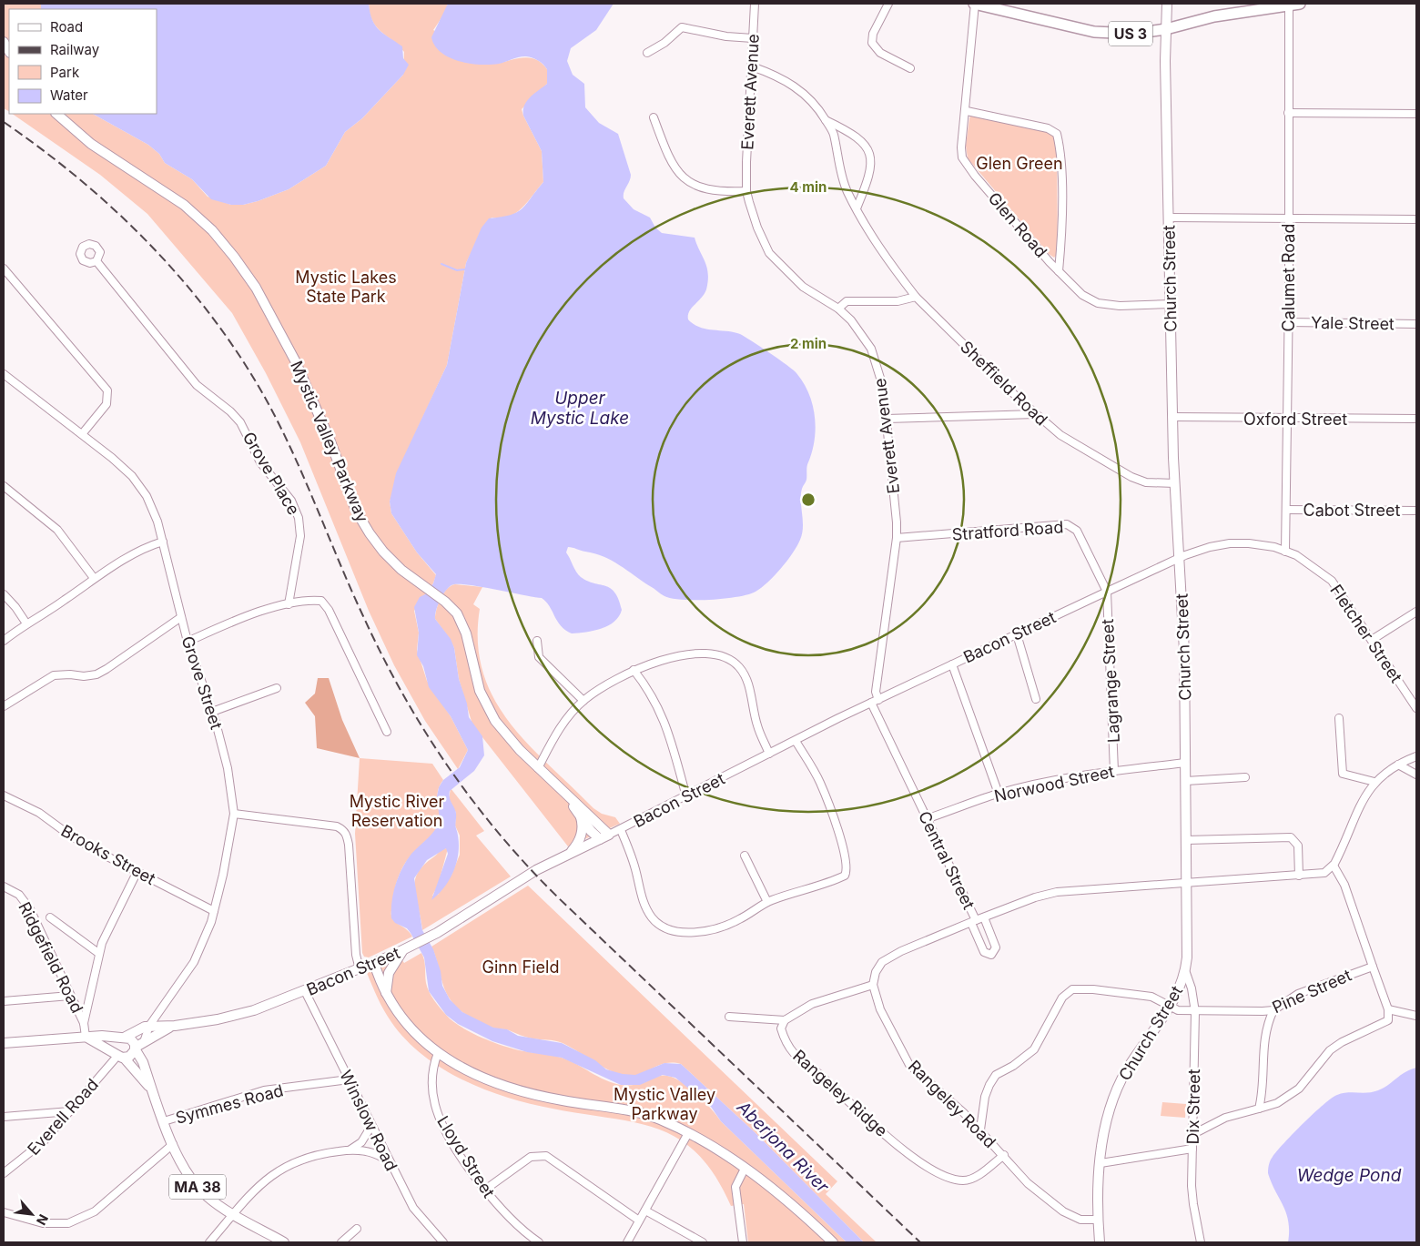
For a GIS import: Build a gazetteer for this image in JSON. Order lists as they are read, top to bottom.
{
  "streets": {
    "highway": ["US 3"],
    "main road": [
      "Church Street",
      "Mystic Valley Parkway",
      "Bacon Street",
      "MA 38"
    ],
    "street": [
      "Everett Avenue",
      "Glen Road",
      "Calumet Road",
      "Yale Street",
      "Sheffield Road",
      "Oxford Street",
      "Grove Place",
      "Cabot Street",
      "Stratford Road",
      "Fletcher Street",
      "Lagrange Street",
      "Grove Street",
      "Norwood Street",
      "Brooks Street",
      "Central Street",
      "Ridgefield Road",
      "Pine Street",
      "Rangeley Ridge",
      "Symmes Road",
      "Rangeley Road",
      "Dix Street",
      "Everell Road",
      "Winslow Road",
      "Lloyd Street"
    ]
  },
  "crossings": [
    ["US 3", "Glen Road"],
    ["US 3", "Calumet Road"],
    ["US 3", "Church Street"],
    ["Everett Avenue", "Sheffield Road"],
    ["Everett Avenue", "Stratford Road"],
    ["Everett Avenue", "Bacon Street"],
    ["Everett Avenue", "Central Street"],
    ["Glen Road", "Church Street"],
    ["Calumet Road", "Yale Street"],
    ["Calumet Road", "Oxford Street"],
    ["Calumet Road", "Cabot Street"],
    ["Calumet Road", "Fletcher Street"],
    ["Church Street", "Sheffield Road"],
    ["Church Street", "Oxford Street"],
    ["Church Street", "Fletcher Street"],
    ["Church Street", "Bacon Street"],
    ["Church Street", "Norwood Street"],
    ["Church Street", "Central Street"],
    ["Church Street", "Pine Street"],
    ["Church Street", "Rangeley Road"],
    ["Church Street", "Dix Street"],
    ["Mystic Valley Parkway", "Bacon Street"],
    ["Stratford Road", "Bacon Street"],
    ["Stratford Road", "Lagrange Street"],
    ["Fletcher Street", "Bacon Street"],
    ["Bacon Street", "Lagrange Street"],
    ["Bacon Street", "Grove Street"],
    ["Bacon Street", "Central Street"],
    ["Bacon Street", "Everell Road"],
    ["Bacon Street", "Winslow Road"],
    ["Bacon Street", "MA 38"],
    ["Lagrange Street", "Norwood Street"],
    ["Grove Street", "Brooks Street"],
    ["Norwood Street", "Central Street"],
    ["Central Street", "Pine Street"],
    ["Ridgefield Road", "MA 38"],
    ["Pine Street", "Rangeley Road"],
    ["Pine Street", "Dix Street"],
    ["Rangeley Ridge", "Rangeley Road"],
    ["Symmes Road", "Winslow Road"],
    ["Symmes Road", "MA 38"],
    ["Everell Road", "MA 38"]
  ],
  "water": ["Upper Mystic Lake", "Aberjona River", "Wedge Pond"],
  "parks": [
    "Glen Green",
    "Mystic Lakes State Park",
    "Mystic River Reservation",
    "Ginn Field",
    "Mystic Valley Parkway"
  ],
  "legend": [
    "Road",
    "Railway",
    "Park",
    "Water"
  ],
  "north": "bottom right",
  "rings": ["4 min", "2 min"]
}
